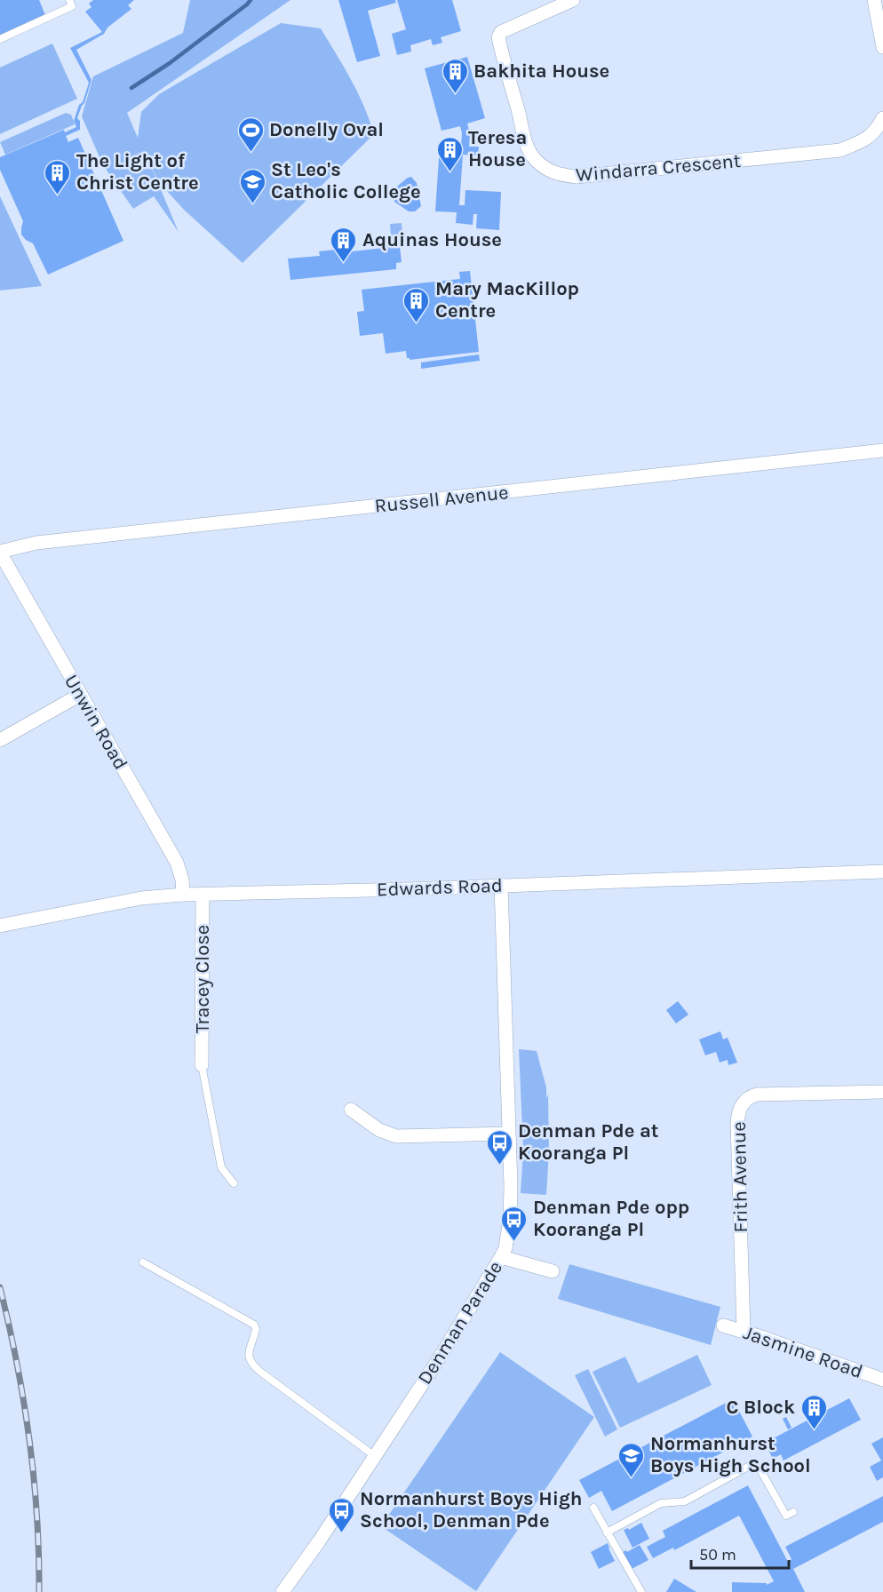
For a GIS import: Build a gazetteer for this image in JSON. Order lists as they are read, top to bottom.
{
  "streets": {
    "street": [
      "Windarra Crescent",
      "Russell Avenue",
      "Unwin Road",
      "Edwards Road",
      "Tracey Close",
      "Frith Avenue",
      "Denman Parade",
      "Jasmine Road"
    ]
  },
  "crossings": [
    ["Russell Avenue", "Unwin Road"],
    ["Unwin Road", "Edwards Road"],
    ["Edwards Road", "Tracey Close"],
    ["Edwards Road", "Denman Parade"],
    ["Frith Avenue", "Jasmine Road"]
  ],
  "places": {
    "building": [
      "Bakhita House",
      "Teresa House",
      "The Light of Christ Centre",
      "Aquinas House",
      "Mary MacKillop Centre",
      "C Block"
    ],
    "sports": ["Donelly Oval"],
    "school or university": ["St Leo's Catholic College", "Normanhurst Boys High School"],
    "bus stop": ["Denman Pde at Kooranga Pl", "Denman Pde opp Kooranga Pl", "Normanhurst Boys High School, Denman Pde"]
  },
  "scale_bar": "50 m"
}
